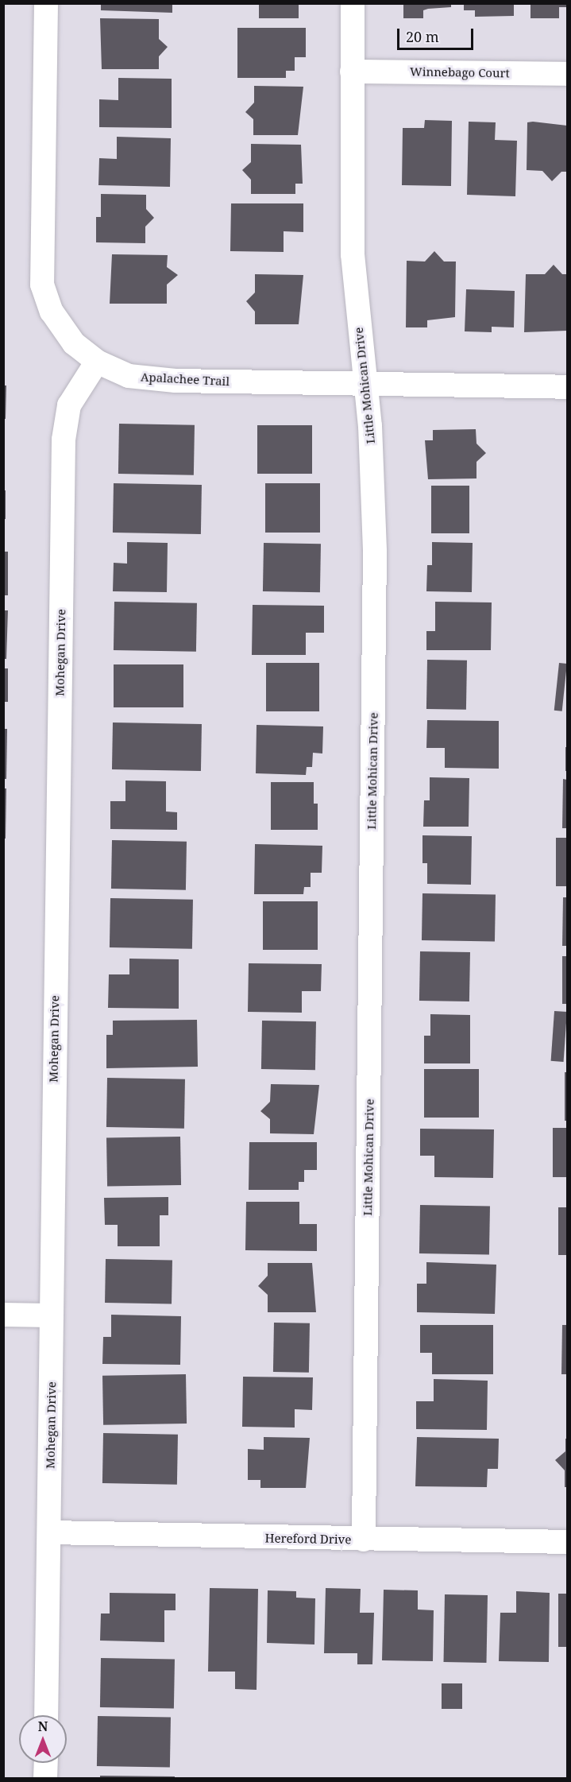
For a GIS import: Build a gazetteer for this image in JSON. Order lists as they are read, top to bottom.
{
  "streets": {
    "street": [
      "Winnebago Court",
      "Apalachee Trail",
      "Little Mohican Drive",
      "Mohegan Drive",
      "Hereford Drive"
    ]
  },
  "crossings": [
    ["Winnebago Court", "Little Mohican Drive"],
    ["Apalachee Trail", "Little Mohican Drive"],
    ["Apalachee Trail", "Mohegan Drive"],
    ["Little Mohican Drive", "Hereford Drive"],
    ["Mohegan Drive", "Hereford Drive"]
  ],
  "scale_bar": "20 m",
  "north": "top"
}
